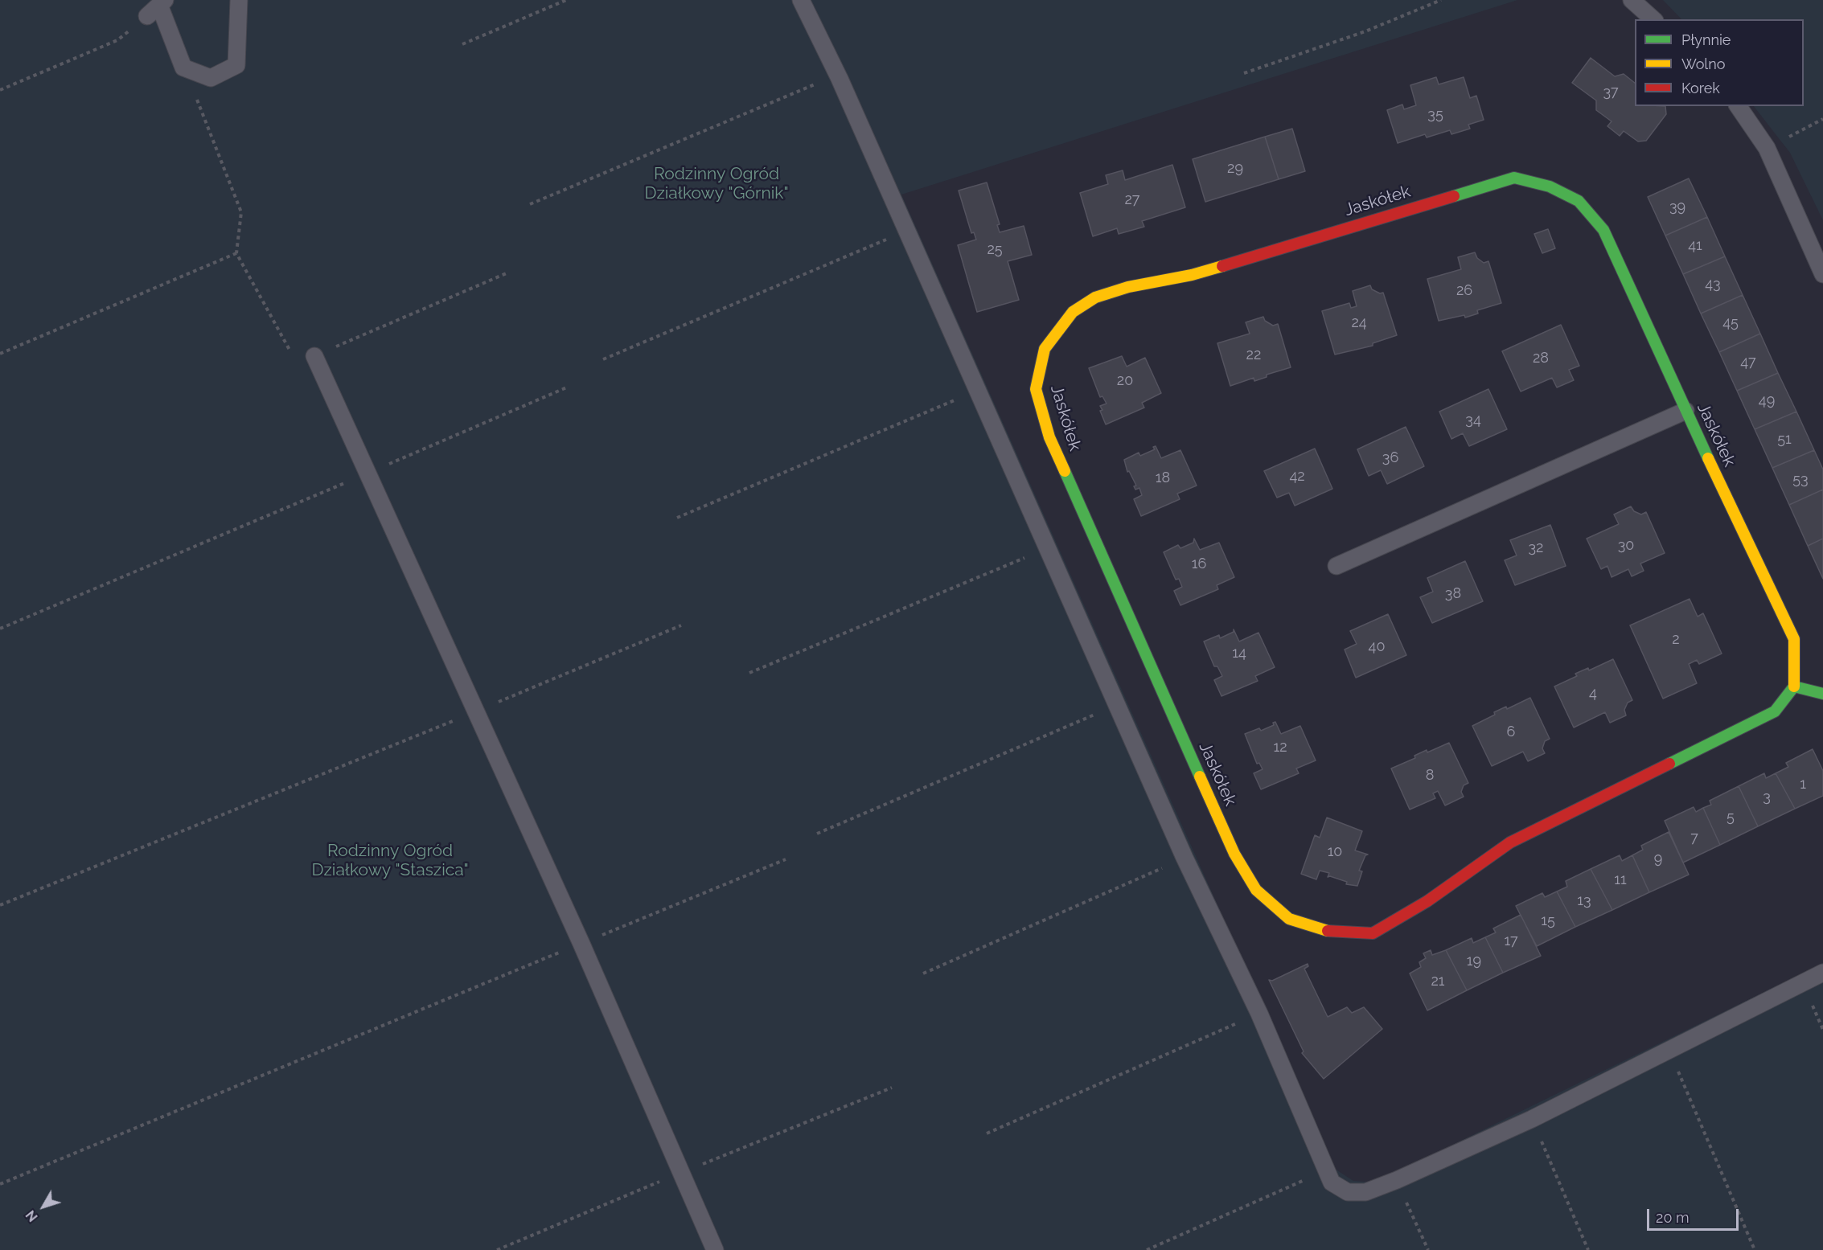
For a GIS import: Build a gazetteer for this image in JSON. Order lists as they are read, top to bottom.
{
  "streets": {
    "street": ["Jaskółek"]
  },
  "parks": ["Rodzinny Ogród Działkowy \"Górnik\"", "Rodzinny Ogród Działkowy \"Staszica\""],
  "house_numbers": [
    "37",
    "35",
    "29",
    "27",
    "39",
    "41",
    "25",
    "43",
    "26",
    "24",
    "45",
    "22",
    "28",
    "47",
    "20",
    "49",
    "34",
    "51",
    "36",
    "42",
    "18",
    "53",
    "30",
    "32",
    "16",
    "38",
    "2",
    "40",
    "14",
    "4",
    "6",
    "12",
    "8",
    "1",
    "3",
    "5",
    "7",
    "10",
    "9",
    "11",
    "13",
    "15",
    "17",
    "19",
    "21"
  ],
  "legend": ["Płynnie", "Wolno", "Korek"],
  "scale_bar": "20 m",
  "north": "bottom left"
}
